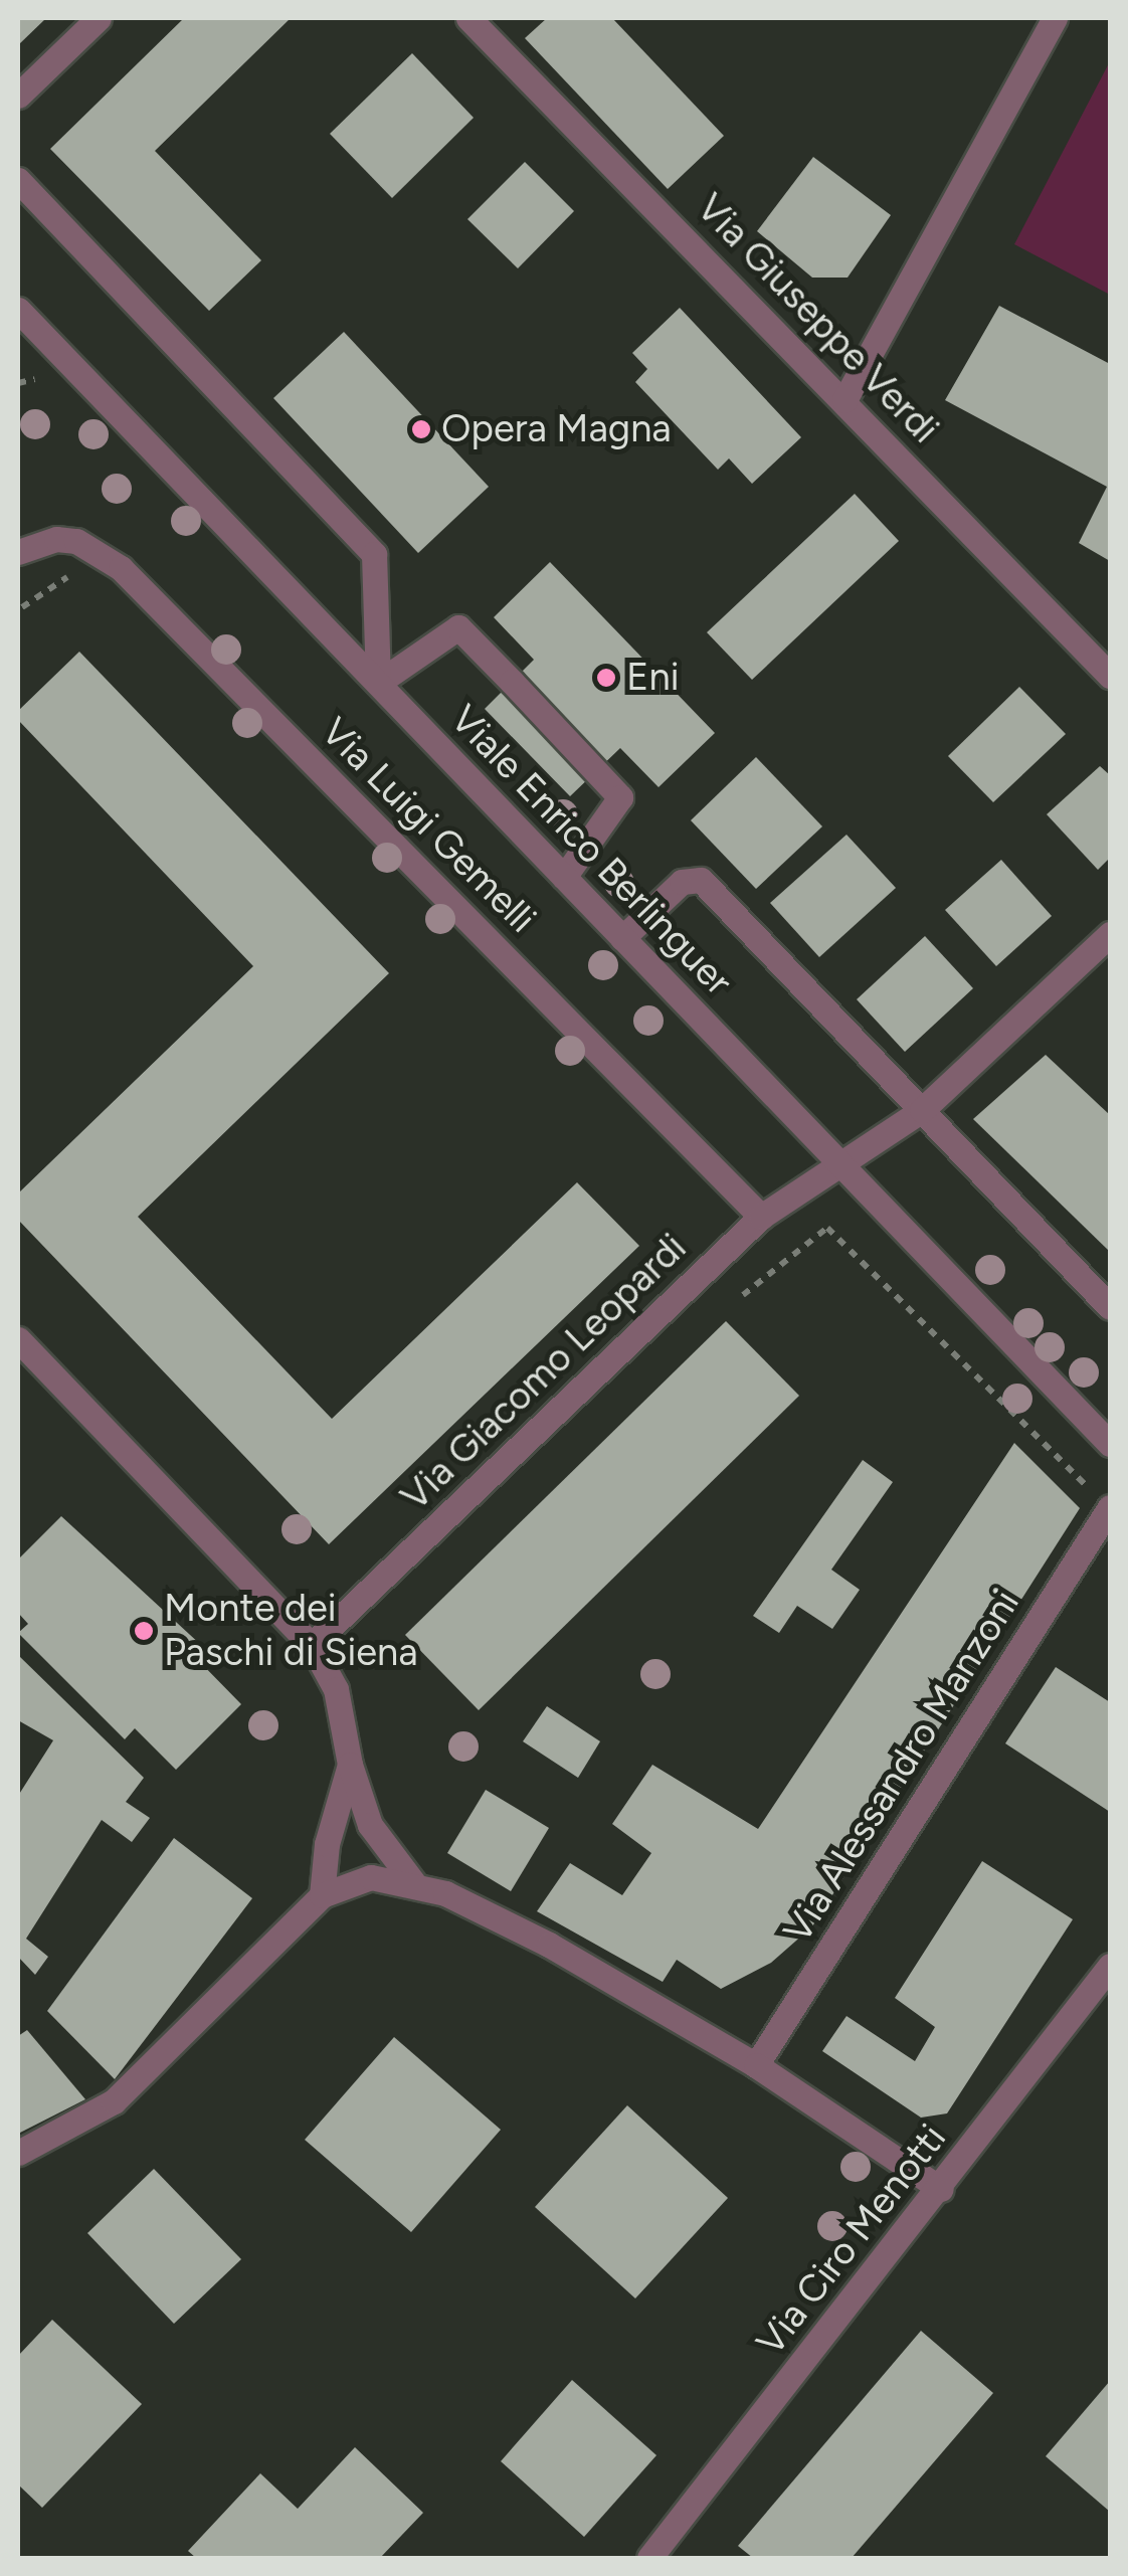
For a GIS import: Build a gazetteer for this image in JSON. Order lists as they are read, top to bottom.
{
  "streets": {
    "street": [
      "Via Giuseppe Verdi",
      "Via Luigi Gemelli",
      "Viale Enrico Berlinguer",
      "Via Giacomo Leopardi",
      "Via Alessandro Manzoni",
      "Via Ciro Menotti"
    ]
  },
  "crossings": [
    ["Via Luigi Gemelli", "Via Giacomo Leopardi"],
    ["Viale Enrico Berlinguer", "Via Giacomo Leopardi"]
  ],
  "places": ["Opera Magna", "Eni", "Monte dei Paschi di Siena"]
}
